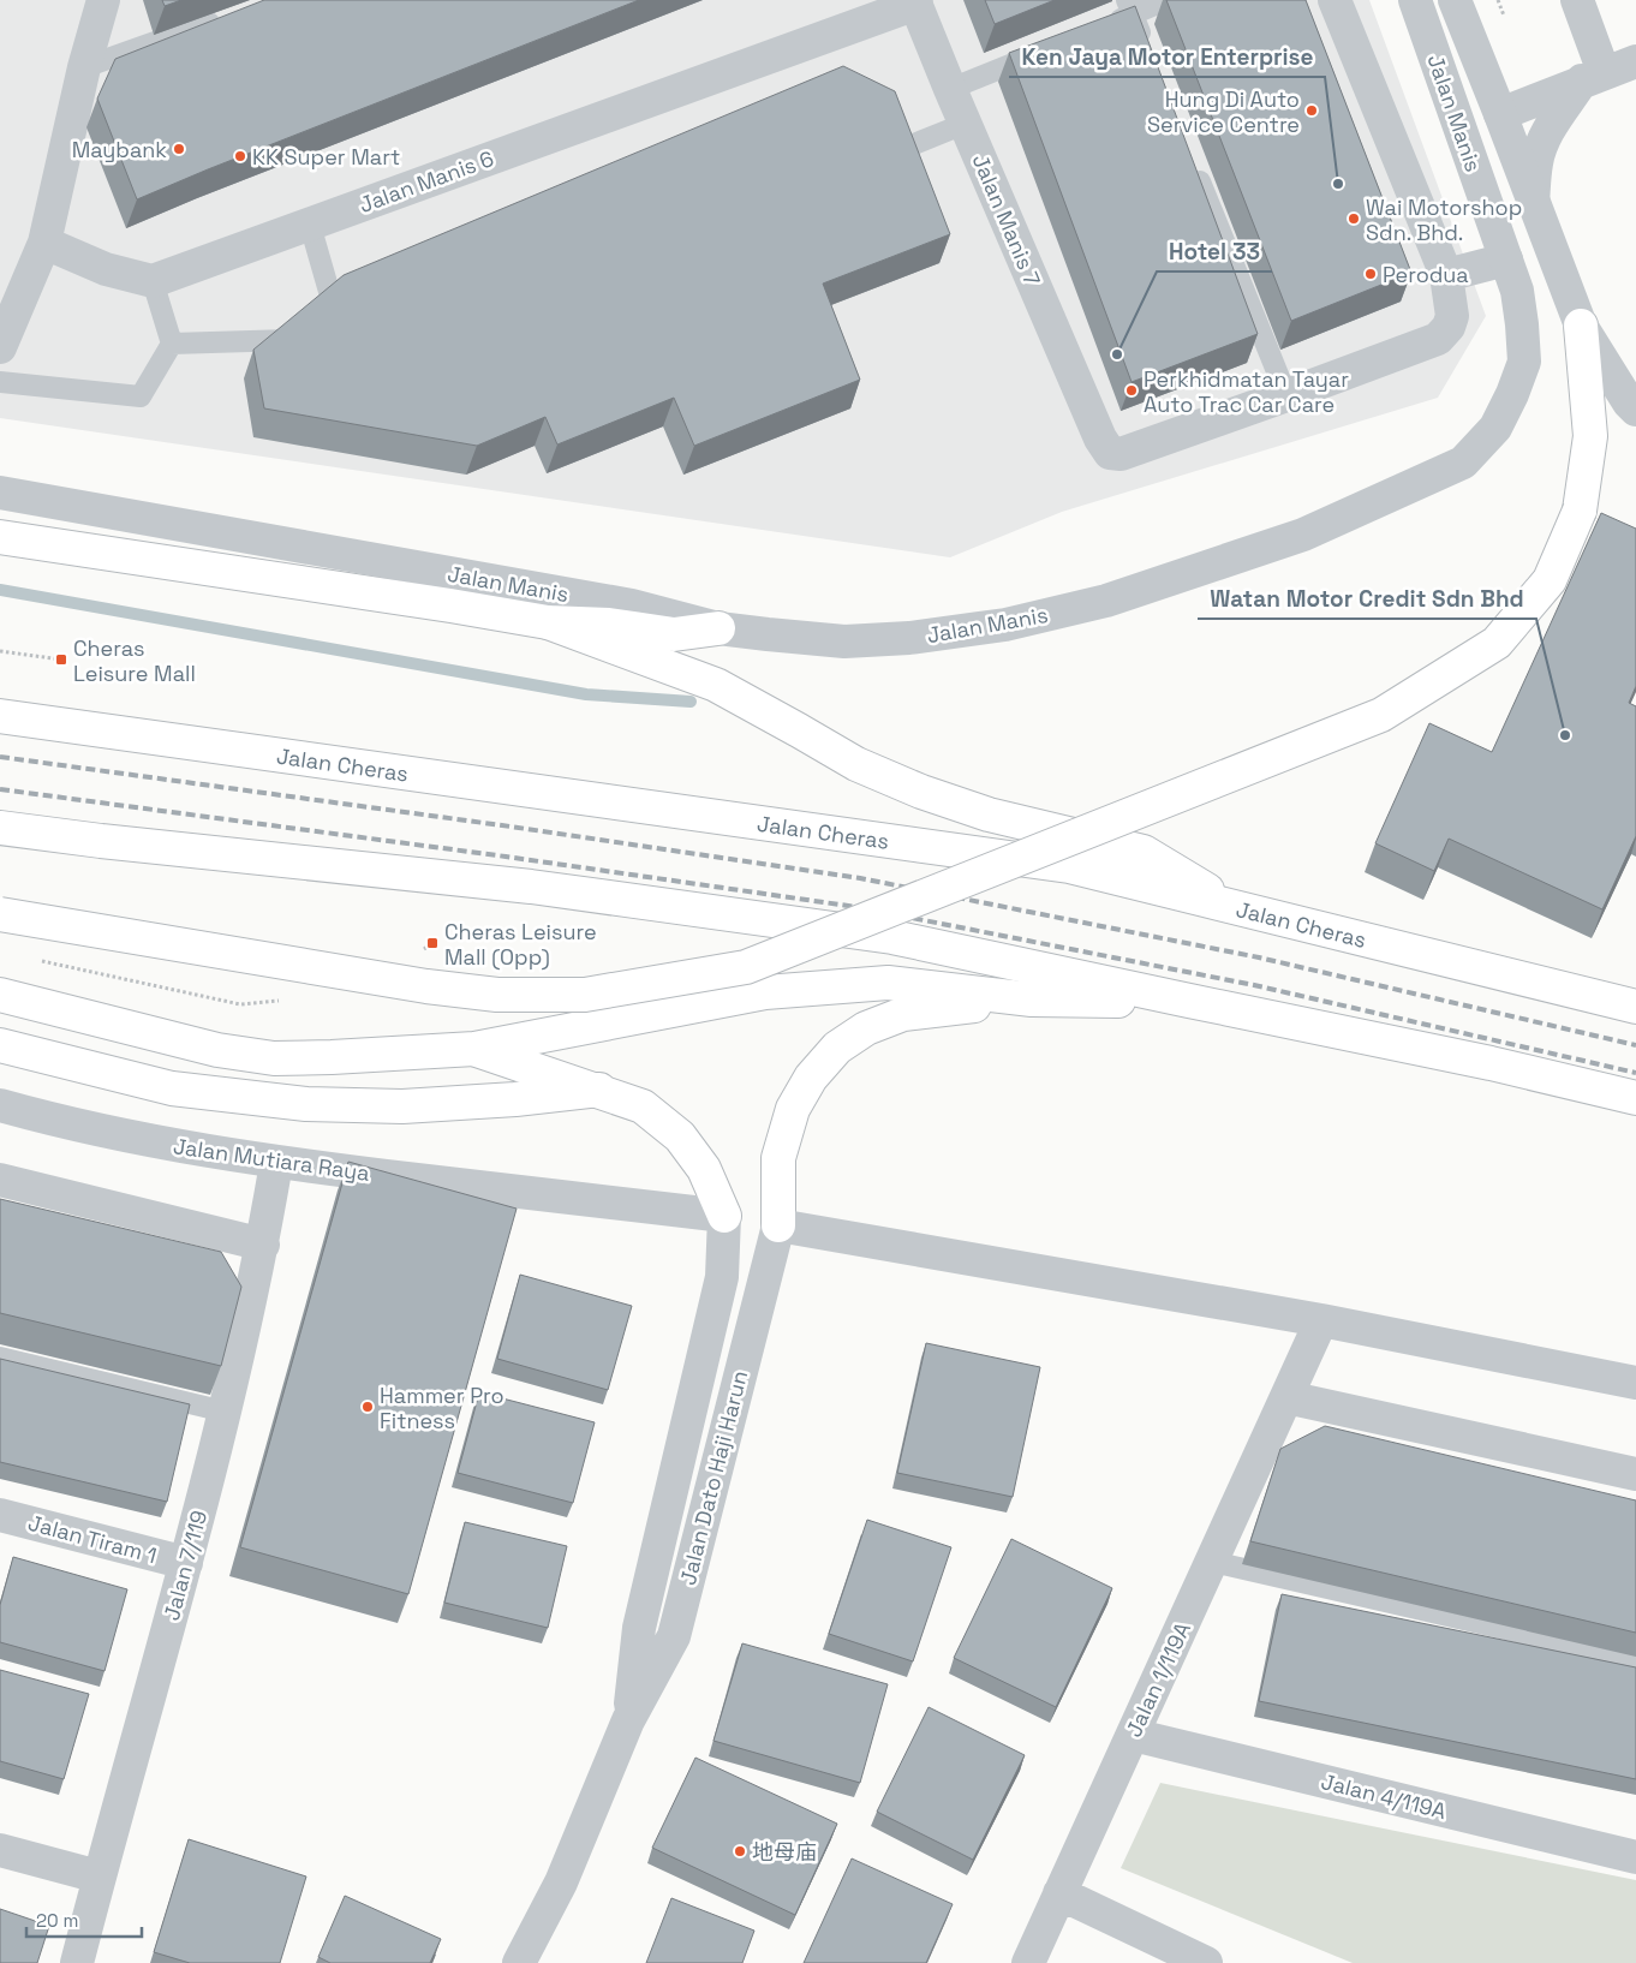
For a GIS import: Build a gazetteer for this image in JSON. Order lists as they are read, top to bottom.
{
  "streets": {
    "highway": ["Jalan Cheras"],
    "street": [
      "Jalan Manis",
      "Jalan Manis 6",
      "Jalan Manis 7",
      "Jalan Mutiara Raya",
      "Jalan Dato Haji Harun",
      "Jalan Tiram 1",
      "Jalan 7/119",
      "Jalan 1/119A",
      "Jalan 4/119A"
    ]
  },
  "crossings": [
    ["Jalan Manis 6", "Jalan Manis 7"],
    ["Jalan Mutiara Raya", "Jalan Dato Haji Harun"],
    ["Jalan Mutiara Raya", "Jalan 7/119"],
    ["Jalan Tiram 1", "Jalan 7/119"],
    ["Jalan 1/119A", "Jalan 4/119A"]
  ],
  "places": {
    "other": [
      "Hung Di Auto Service Centre",
      "Maybank",
      "KK Super Mart",
      "Ken Jaya Motor Enterprise",
      "Wai Motorshop Sdn. Bhd.",
      "Perodua",
      "Hotel 33",
      "Perkhidmatan Tayar Auto Trac Car Care",
      "Watan Motor Credit Sdn Bhd",
      "Hammer Pro Fitness",
      "地母庙"
    ],
    "transit": ["Cheras Leisure Mall", "Cheras Leisure Mall (Opp)"]
  },
  "scale_bar": "20 m"
}
